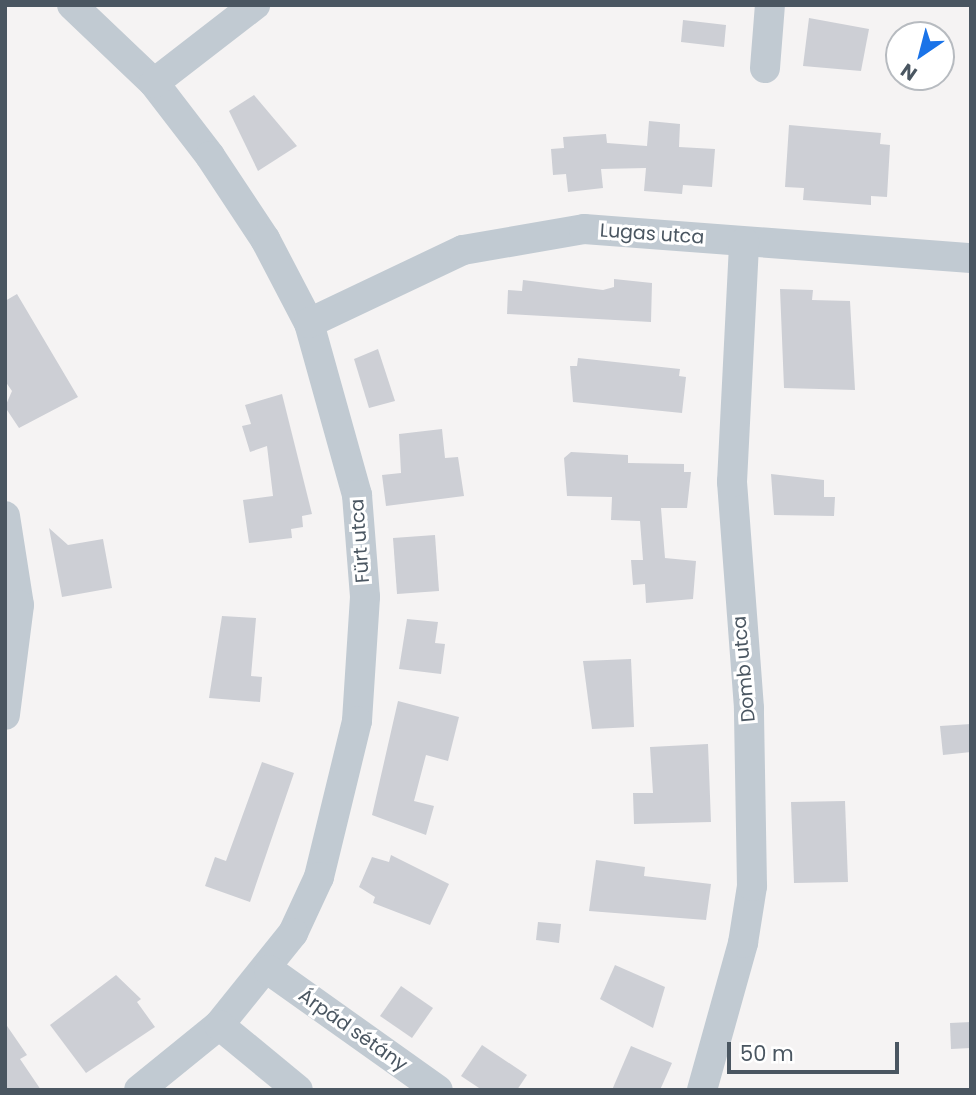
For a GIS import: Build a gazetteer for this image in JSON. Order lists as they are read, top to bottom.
{
  "streets": {
    "street": [
      "Lugas utca",
      "Fürt utca",
      "Domb utca",
      "Árpád sétány"
    ]
  },
  "crossings": [
    ["Lugas utca", "Fürt utca"],
    ["Lugas utca", "Domb utca"],
    ["Fürt utca", "Árpád sétány"]
  ],
  "scale_bar": "50 m",
  "north": "bottom left"
}
